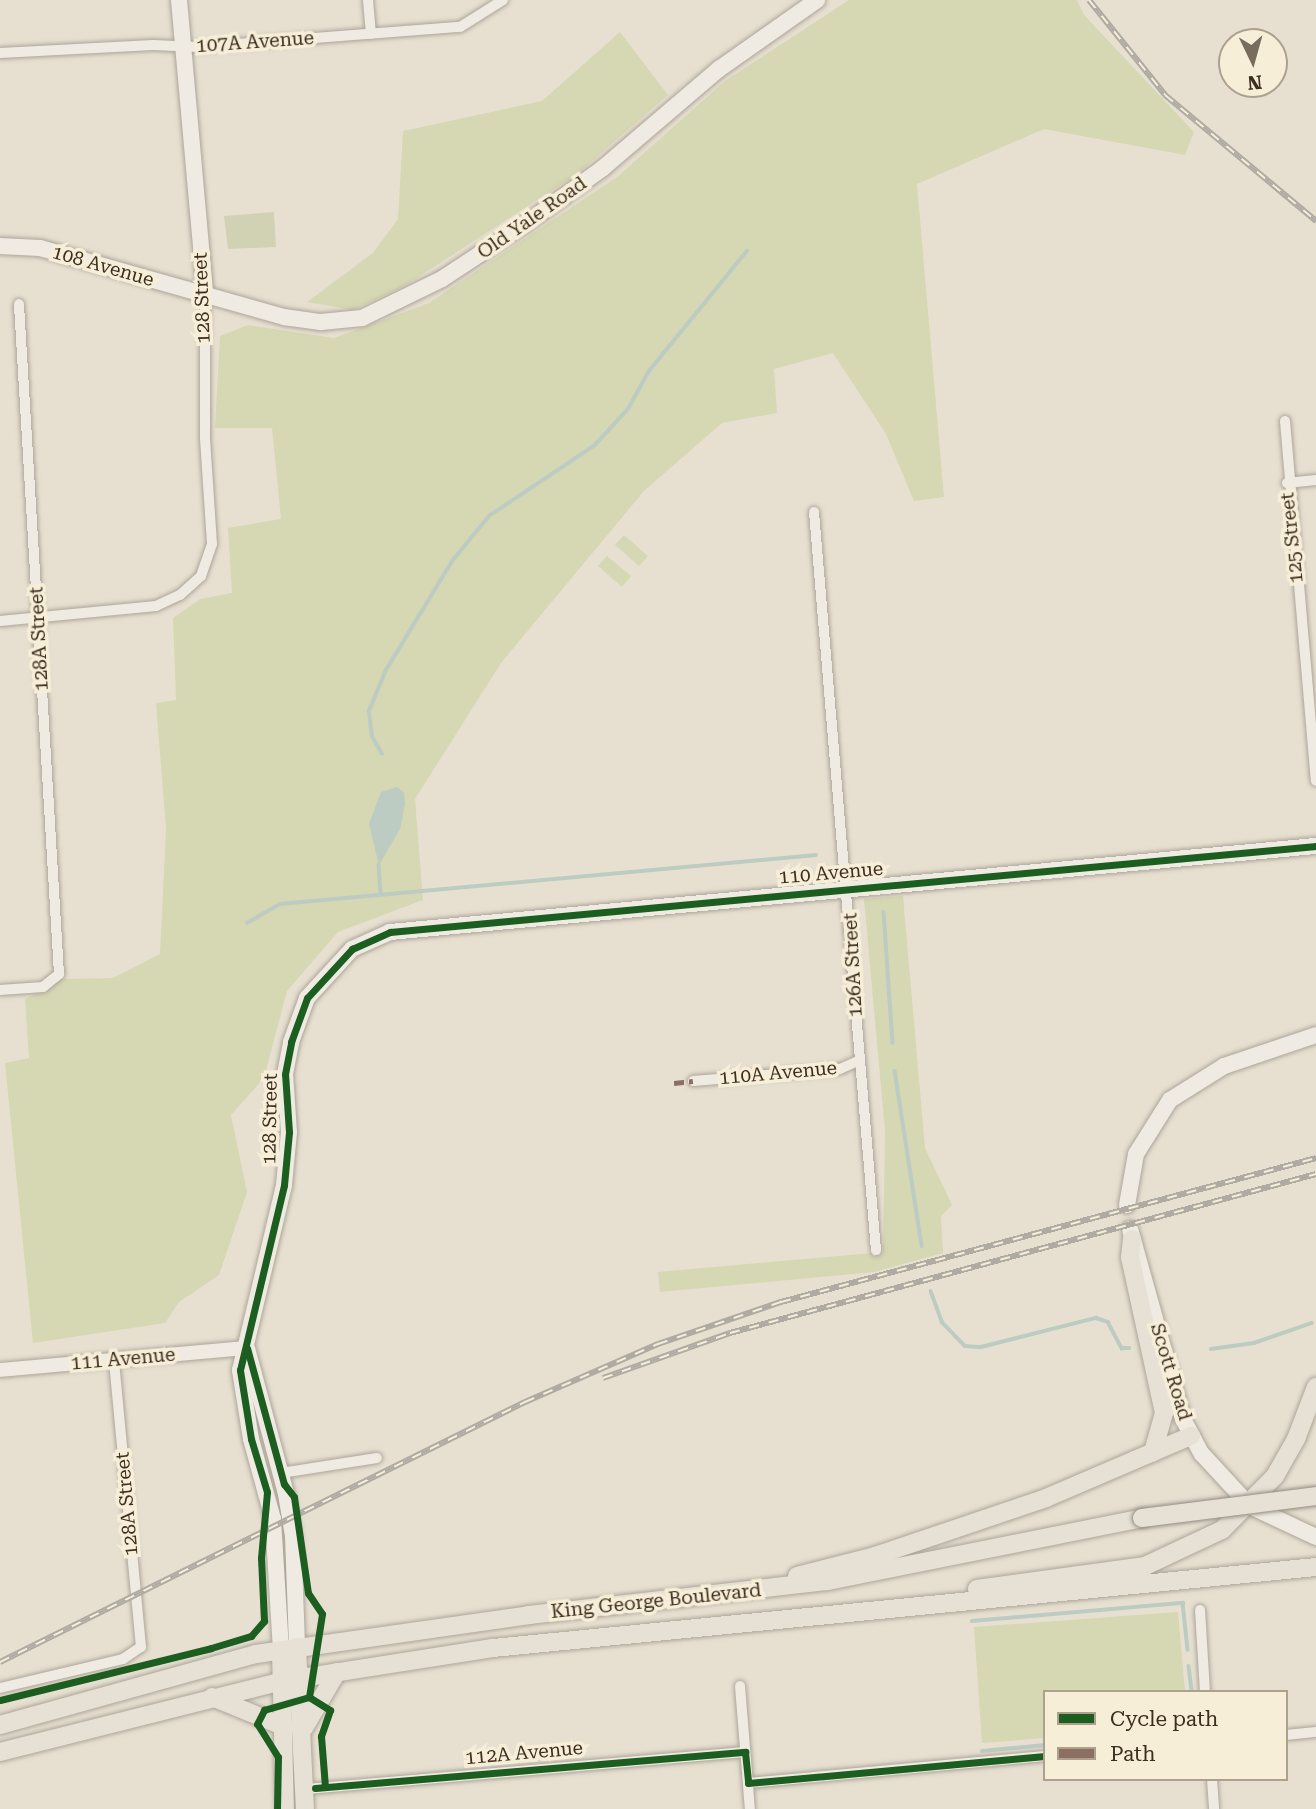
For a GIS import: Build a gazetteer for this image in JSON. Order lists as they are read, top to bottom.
{
  "streets": {
    "main road": [
      "Old Yale Road",
      "108 Avenue",
      "128 Street",
      "110 Avenue",
      "Scott Road",
      "King George Boulevard"
    ],
    "street": [
      "107A Avenue",
      "125 Street",
      "128A Street",
      "126A Street",
      "110A Avenue",
      "111 Avenue",
      "112A Avenue"
    ]
  },
  "crossings": [
    ["107A Avenue", "128 Street"],
    ["Old Yale Road", "108 Avenue"],
    ["Old Yale Road", "128 Street"],
    ["108 Avenue", "128 Street"],
    ["128 Street", "128A Street"],
    ["128 Street", "110 Avenue"],
    ["128 Street", "111 Avenue"],
    ["128 Street", "King George Boulevard"],
    ["128A Street", "111 Avenue"],
    ["110 Avenue", "126A Street"],
    ["126A Street", "110A Avenue"]
  ],
  "legend": ["Cycle path", "Path"],
  "north": "bottom"
}
